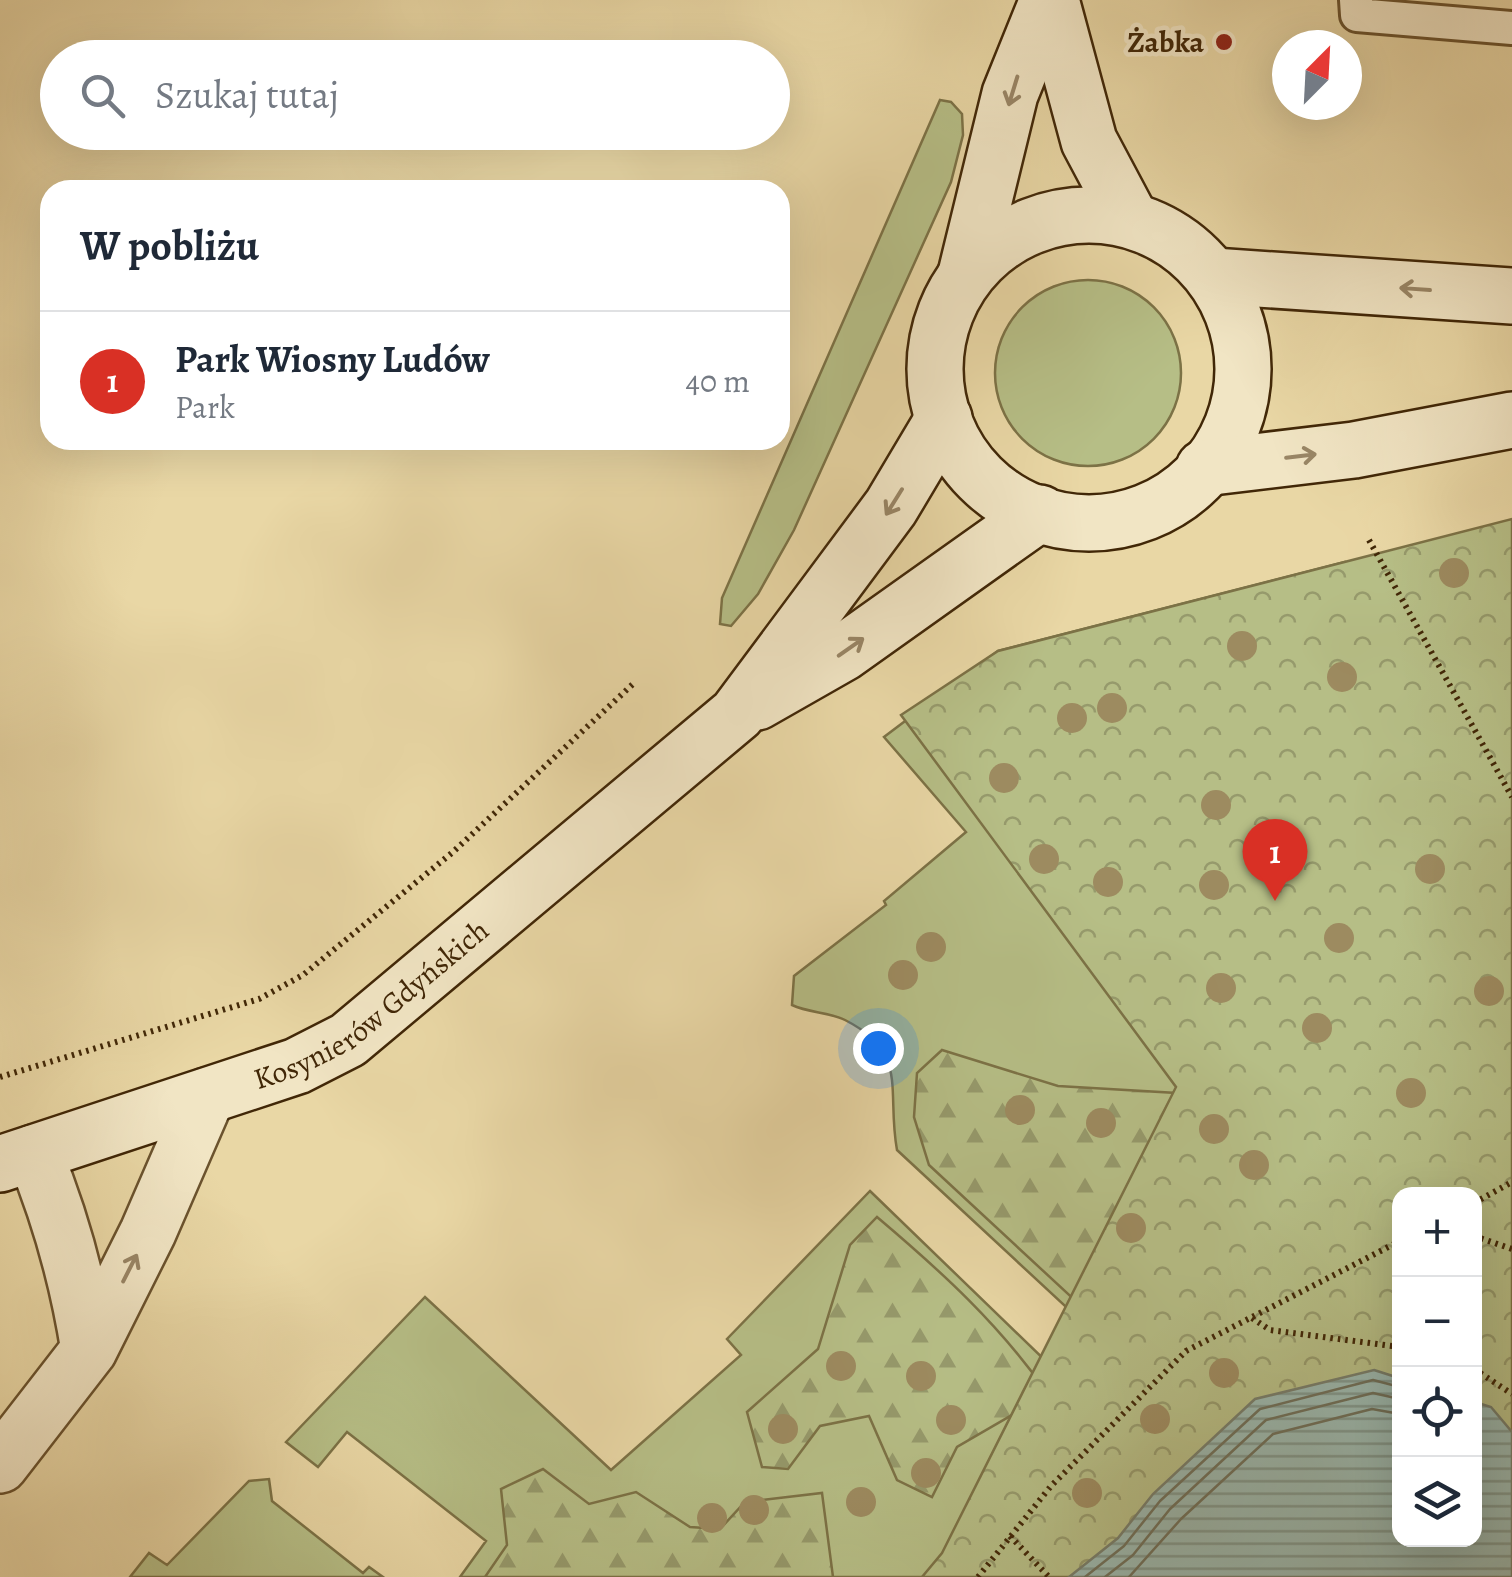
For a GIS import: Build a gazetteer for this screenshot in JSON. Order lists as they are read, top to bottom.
{
  "streets": {
    "main road": ["Kosynierów Gdyńskich"]
  },
  "places": ["Żabka"],
  "north": "top right",
  "page": {
    "search": "Szukaj tutaj",
    "heading": "W pobliżu",
    "list": [
      {
        "mark": "1",
        "name": "Park Wiosny Ludów",
        "note": "Park",
        "value": "40 m"
      }
    ],
    "pins": "1",
    "map_buttons": ["+", "−"]
  }
}
